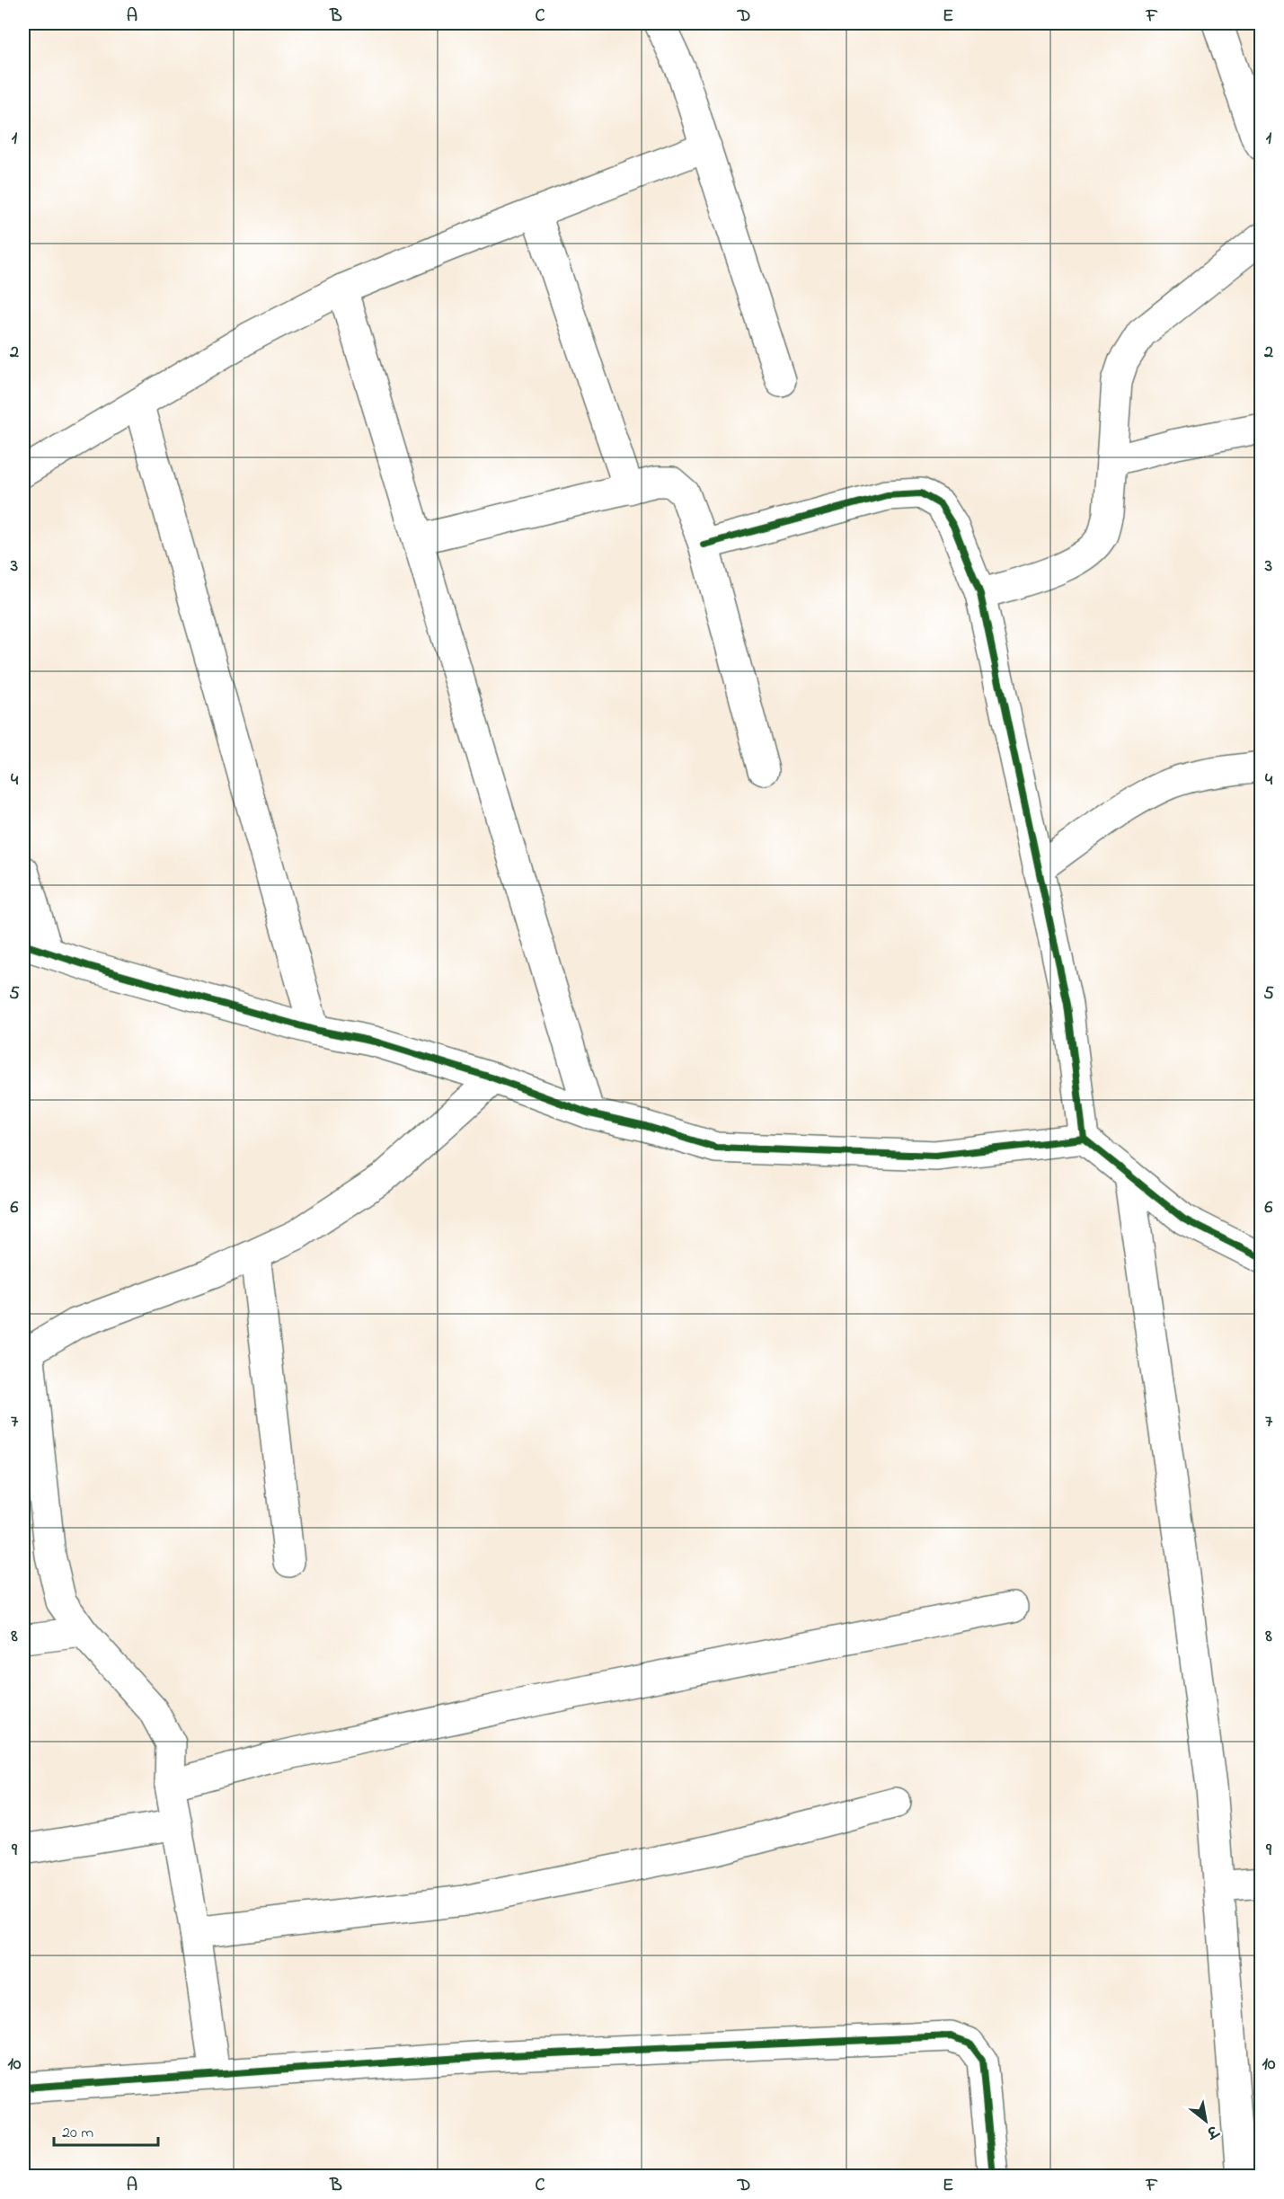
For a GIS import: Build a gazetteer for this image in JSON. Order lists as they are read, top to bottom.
{
  "scale_bar": "20 m",
  "north": "bottom right",
  "grid": {
    "columns": [
      "A",
      "B",
      "C",
      "D",
      "E",
      "F"
    ],
    "rows": [
      "1",
      "2",
      "3",
      "4",
      "5",
      "6",
      "7",
      "8",
      "9",
      "10"
    ]
  }
}
